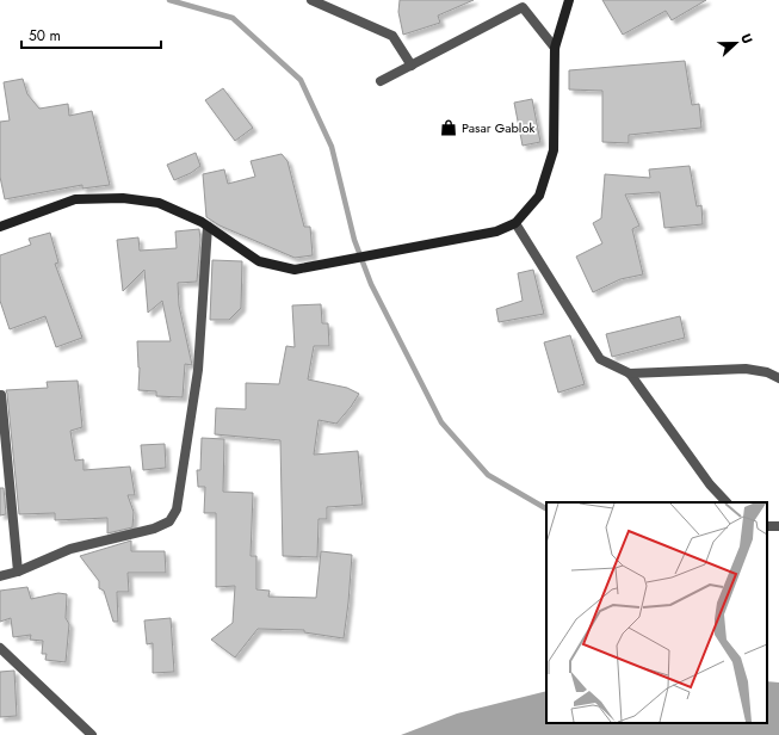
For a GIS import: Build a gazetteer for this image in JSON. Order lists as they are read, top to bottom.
{
  "places": {
    "shop": ["Pasar Gablok"]
  },
  "scale_bar": "50 m",
  "north": "right"
}
